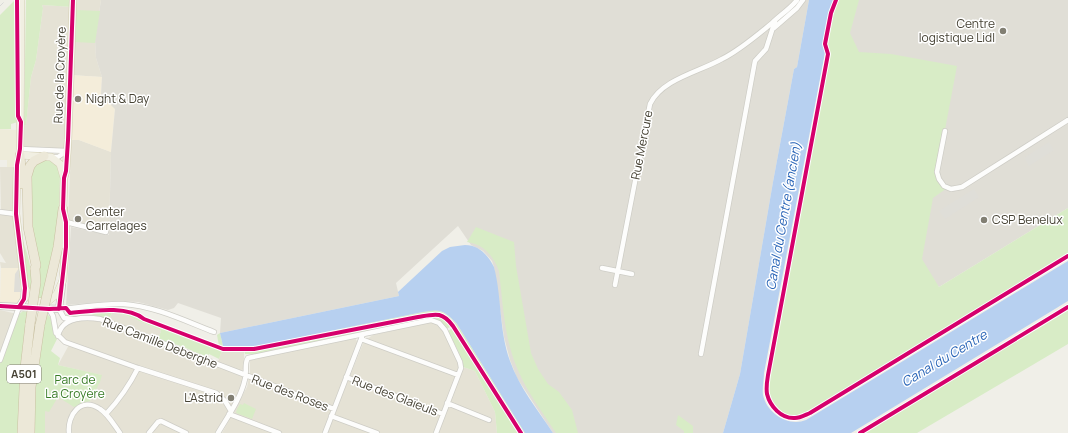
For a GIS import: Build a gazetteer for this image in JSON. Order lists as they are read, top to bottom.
{
  "streets": {
    "highway": ["A501"],
    "main road": ["Rue de la Croyère"],
    "street": [
      "Rue Mercure",
      "Rue Camille Deberghe",
      "Rue des Roses",
      "Rue des Glaïeuls"
    ]
  },
  "crossings": [
    ["Rue de la Croyère", "A501"],
    ["Rue Camille Deberghe", "Rue des Roses"]
  ],
  "water": ["Canal du Centre (ancien)", "Canal du Centre"],
  "parks": ["Parc de La Croyère"],
  "places": [
    "Centre logistique Lidl",
    "Night & Day",
    "Center Carrelages",
    "CSP Benelux",
    "L'Astrid"
  ]
}
